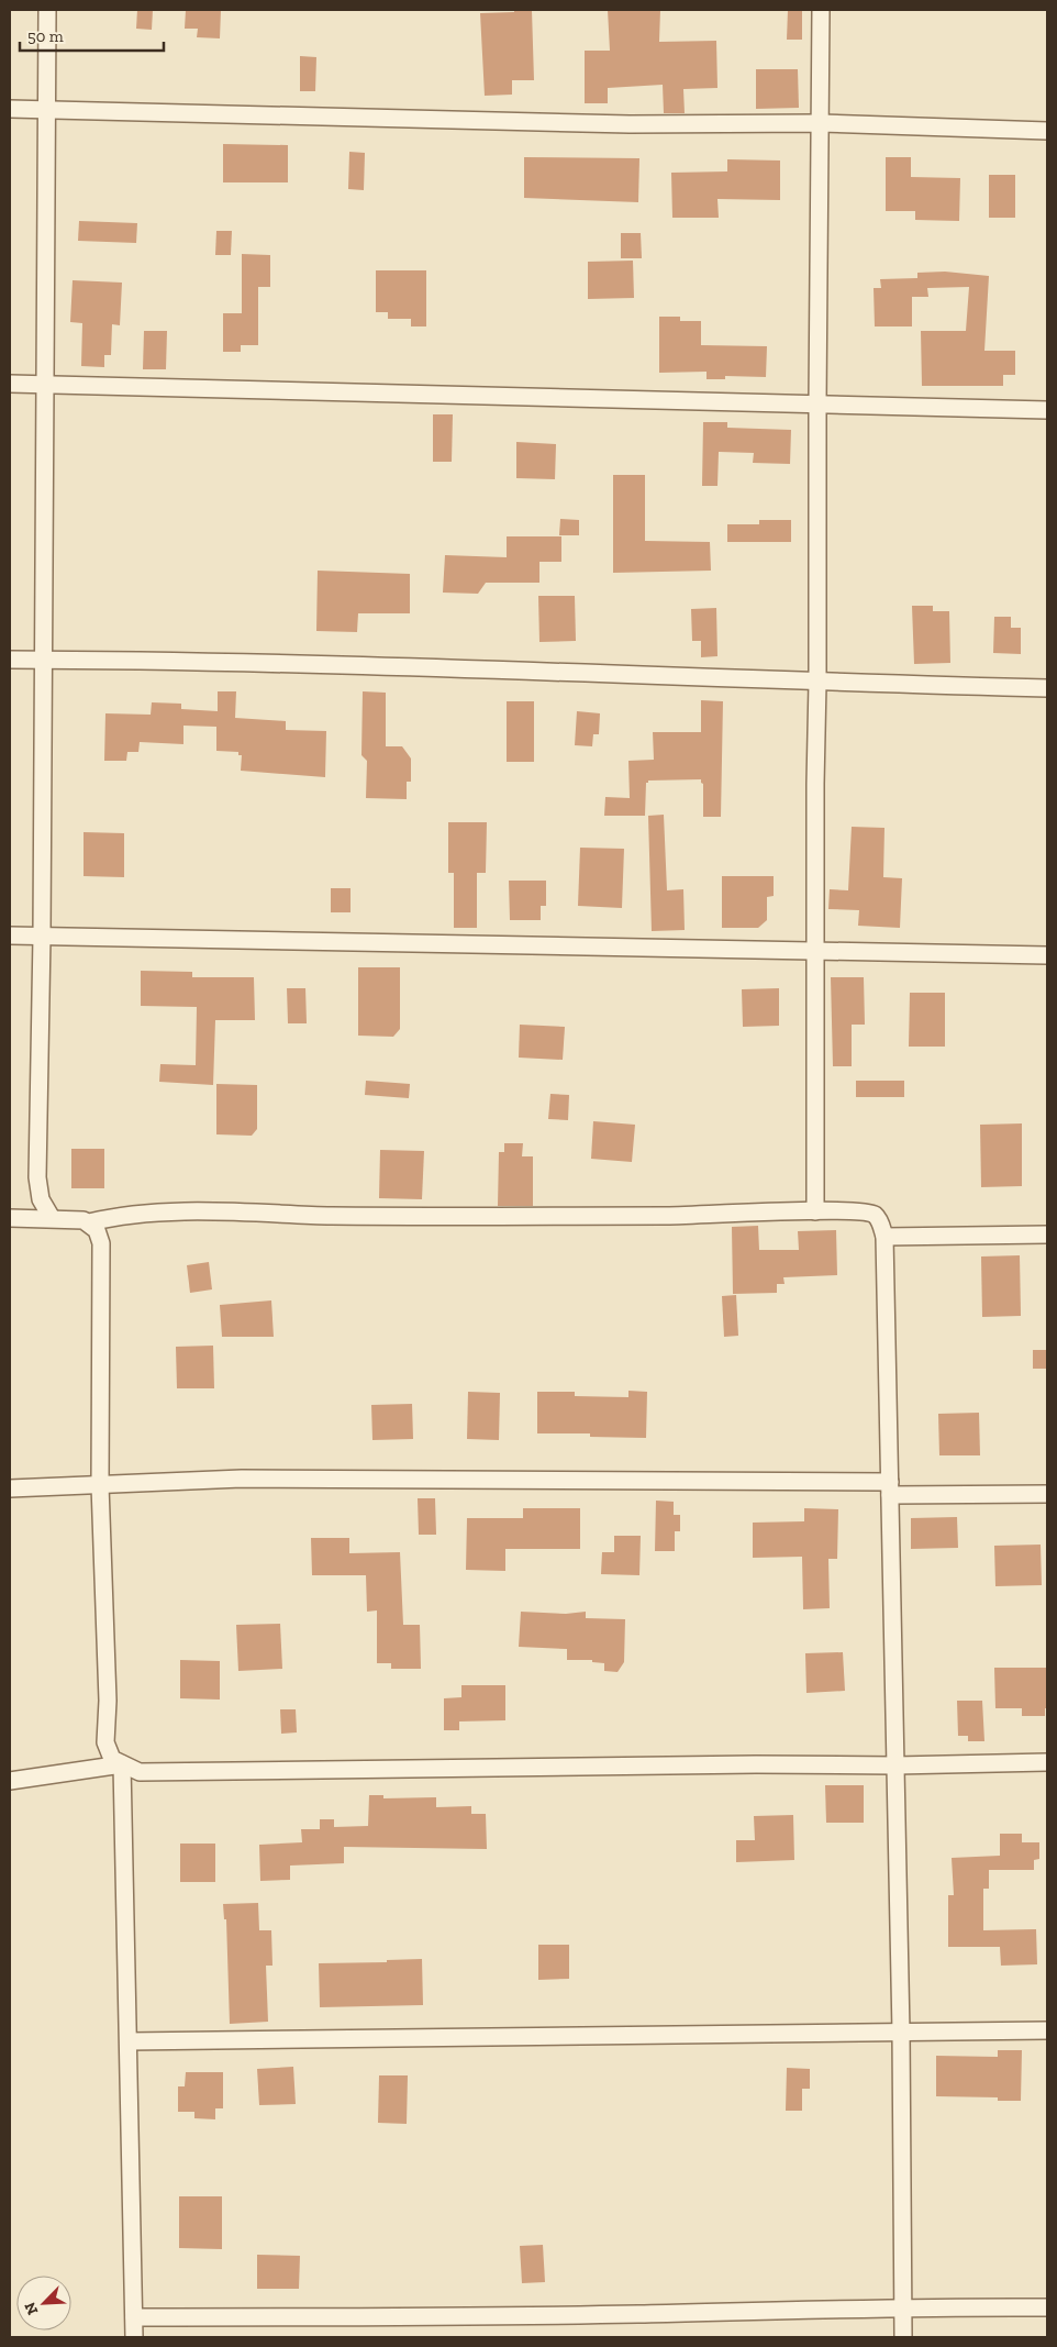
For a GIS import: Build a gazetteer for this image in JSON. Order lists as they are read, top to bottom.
{
  "scale_bar": "50 m",
  "north": "bottom left"
}
